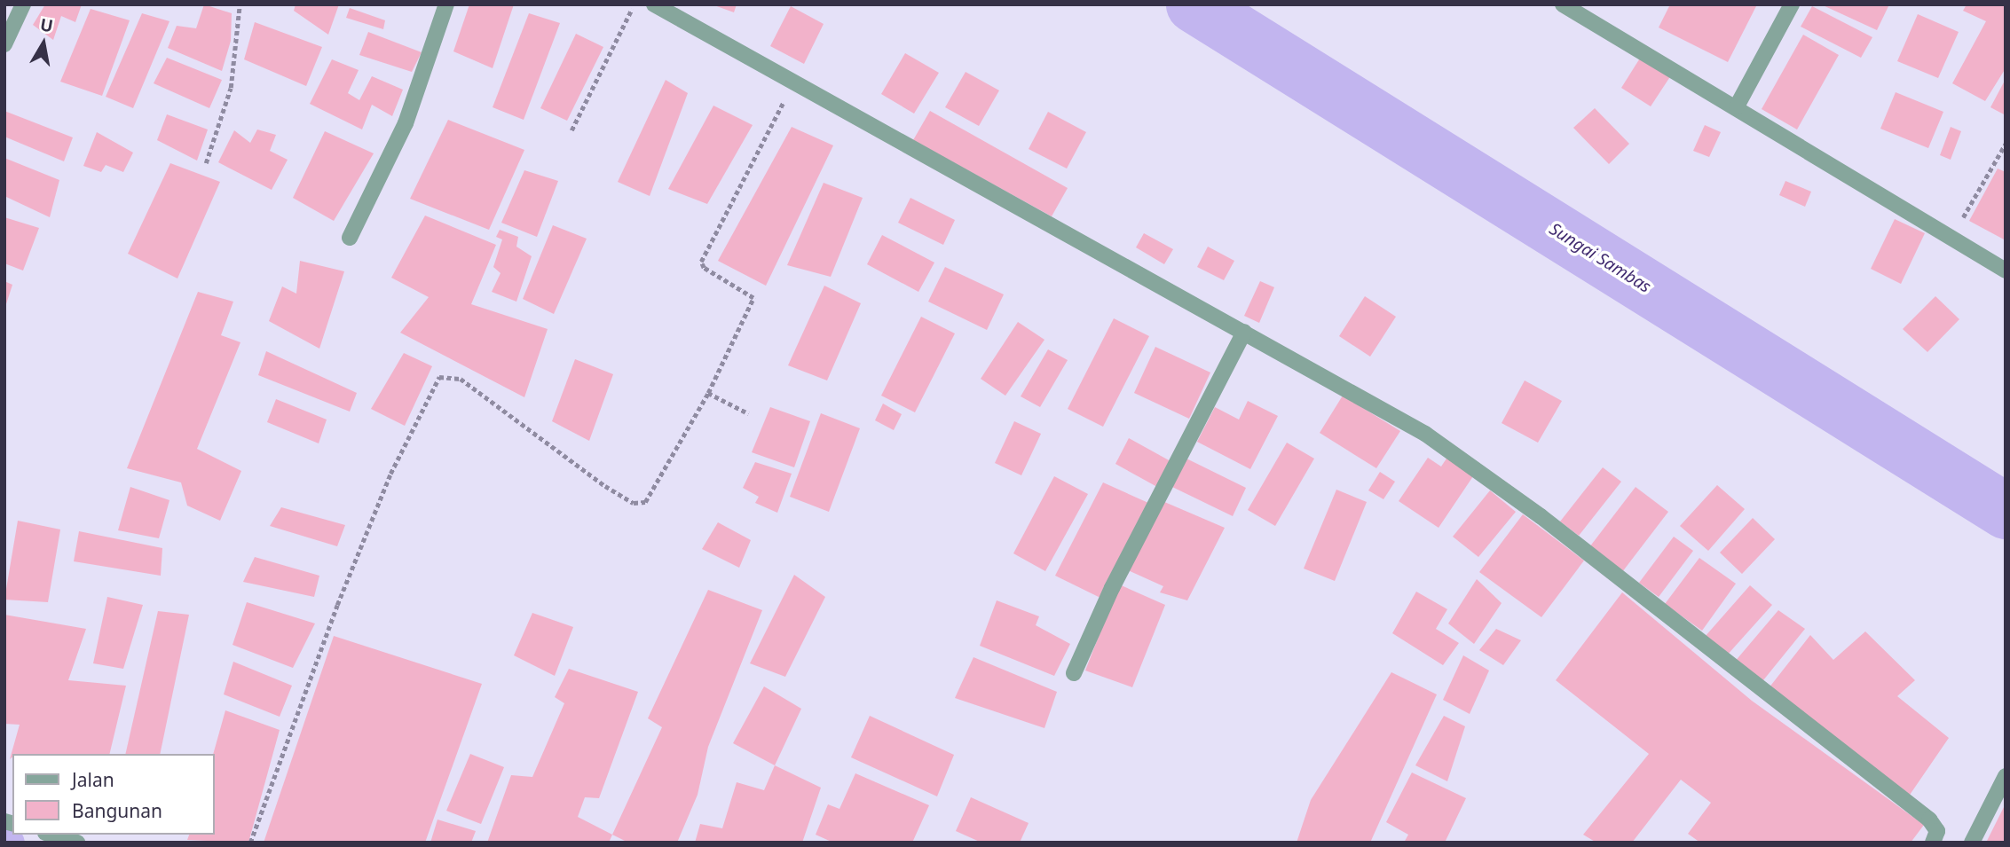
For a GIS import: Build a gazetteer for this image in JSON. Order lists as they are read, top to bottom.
{
  "water": ["Sungai Sambas"],
  "legend": ["Jalan", "Bangunan"],
  "north": "top"
}
